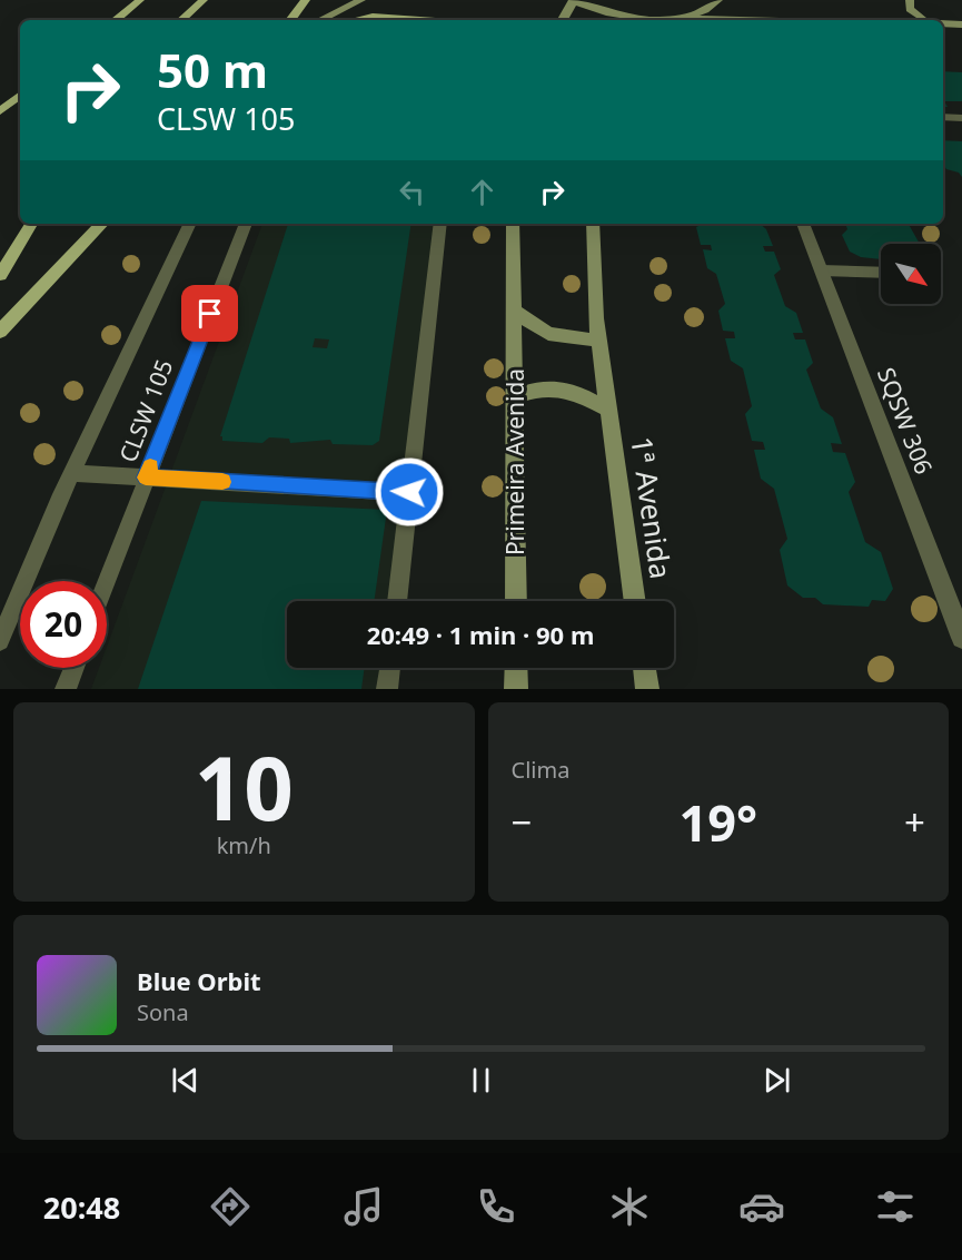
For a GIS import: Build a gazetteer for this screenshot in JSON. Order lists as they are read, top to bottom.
{
  "streets": {
    "main road": ["Primeira Avenida", "1ª Avenida"],
    "street": ["SQSW 306"],
    "lane": ["CLSW 105"]
  },
  "north": "bottom right",
  "page": {
    "turn": ["50 m", "CLSW 105"],
    "limit": "20",
    "trip": "20:49 · 1 min · 90 m",
    "tile": [
      ["10", "km/h"],
      "Clima"
    ],
    "heat": ["−", "19°", "+"],
    "song": ["Blue Orbit", "Sona"],
    "tabs": "20:48"
  }
}
